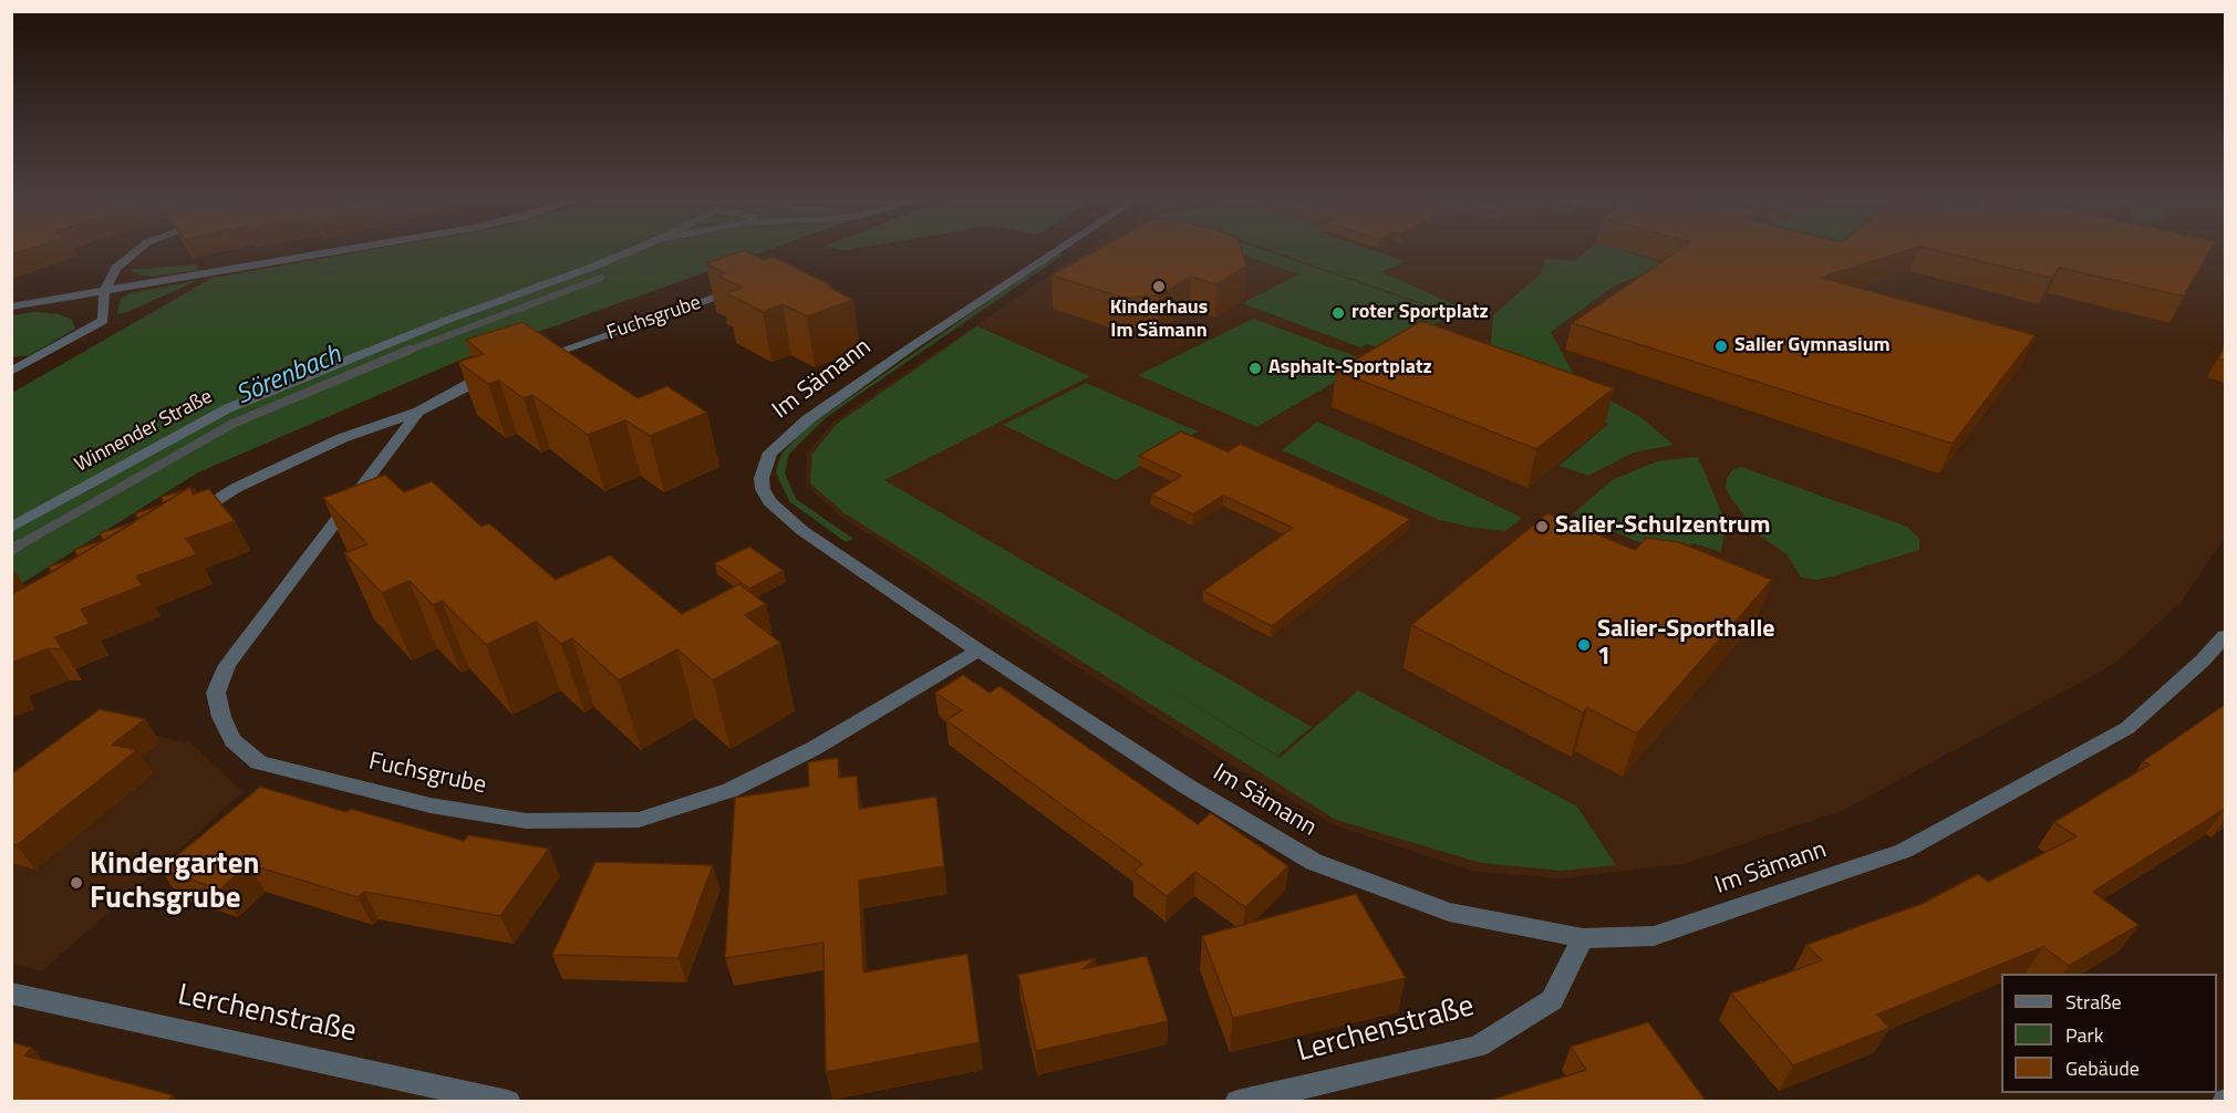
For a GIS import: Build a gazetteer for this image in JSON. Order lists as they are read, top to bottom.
{
  "streets": {
    "street": [
      "Fuchsgrube",
      "Im Sämann",
      "Winnender Straße",
      "Lerchenstraße"
    ]
  },
  "crossings": [
    ["Fuchsgrube", "Im Sämann"],
    ["Im Sämann", "Lerchenstraße"]
  ],
  "water": ["Sörenbach"],
  "places": [
    "Kinderhaus Im Sämann",
    "roter Sportplatz",
    "Salier Gymnasium",
    "Asphalt-Sportplatz",
    "Salier-Schulzentrum",
    "Salier-Sporthalle 1",
    "Kindergarten Fuchsgrube"
  ],
  "legend": ["Straße", "Park", "Gebäude"]
}
